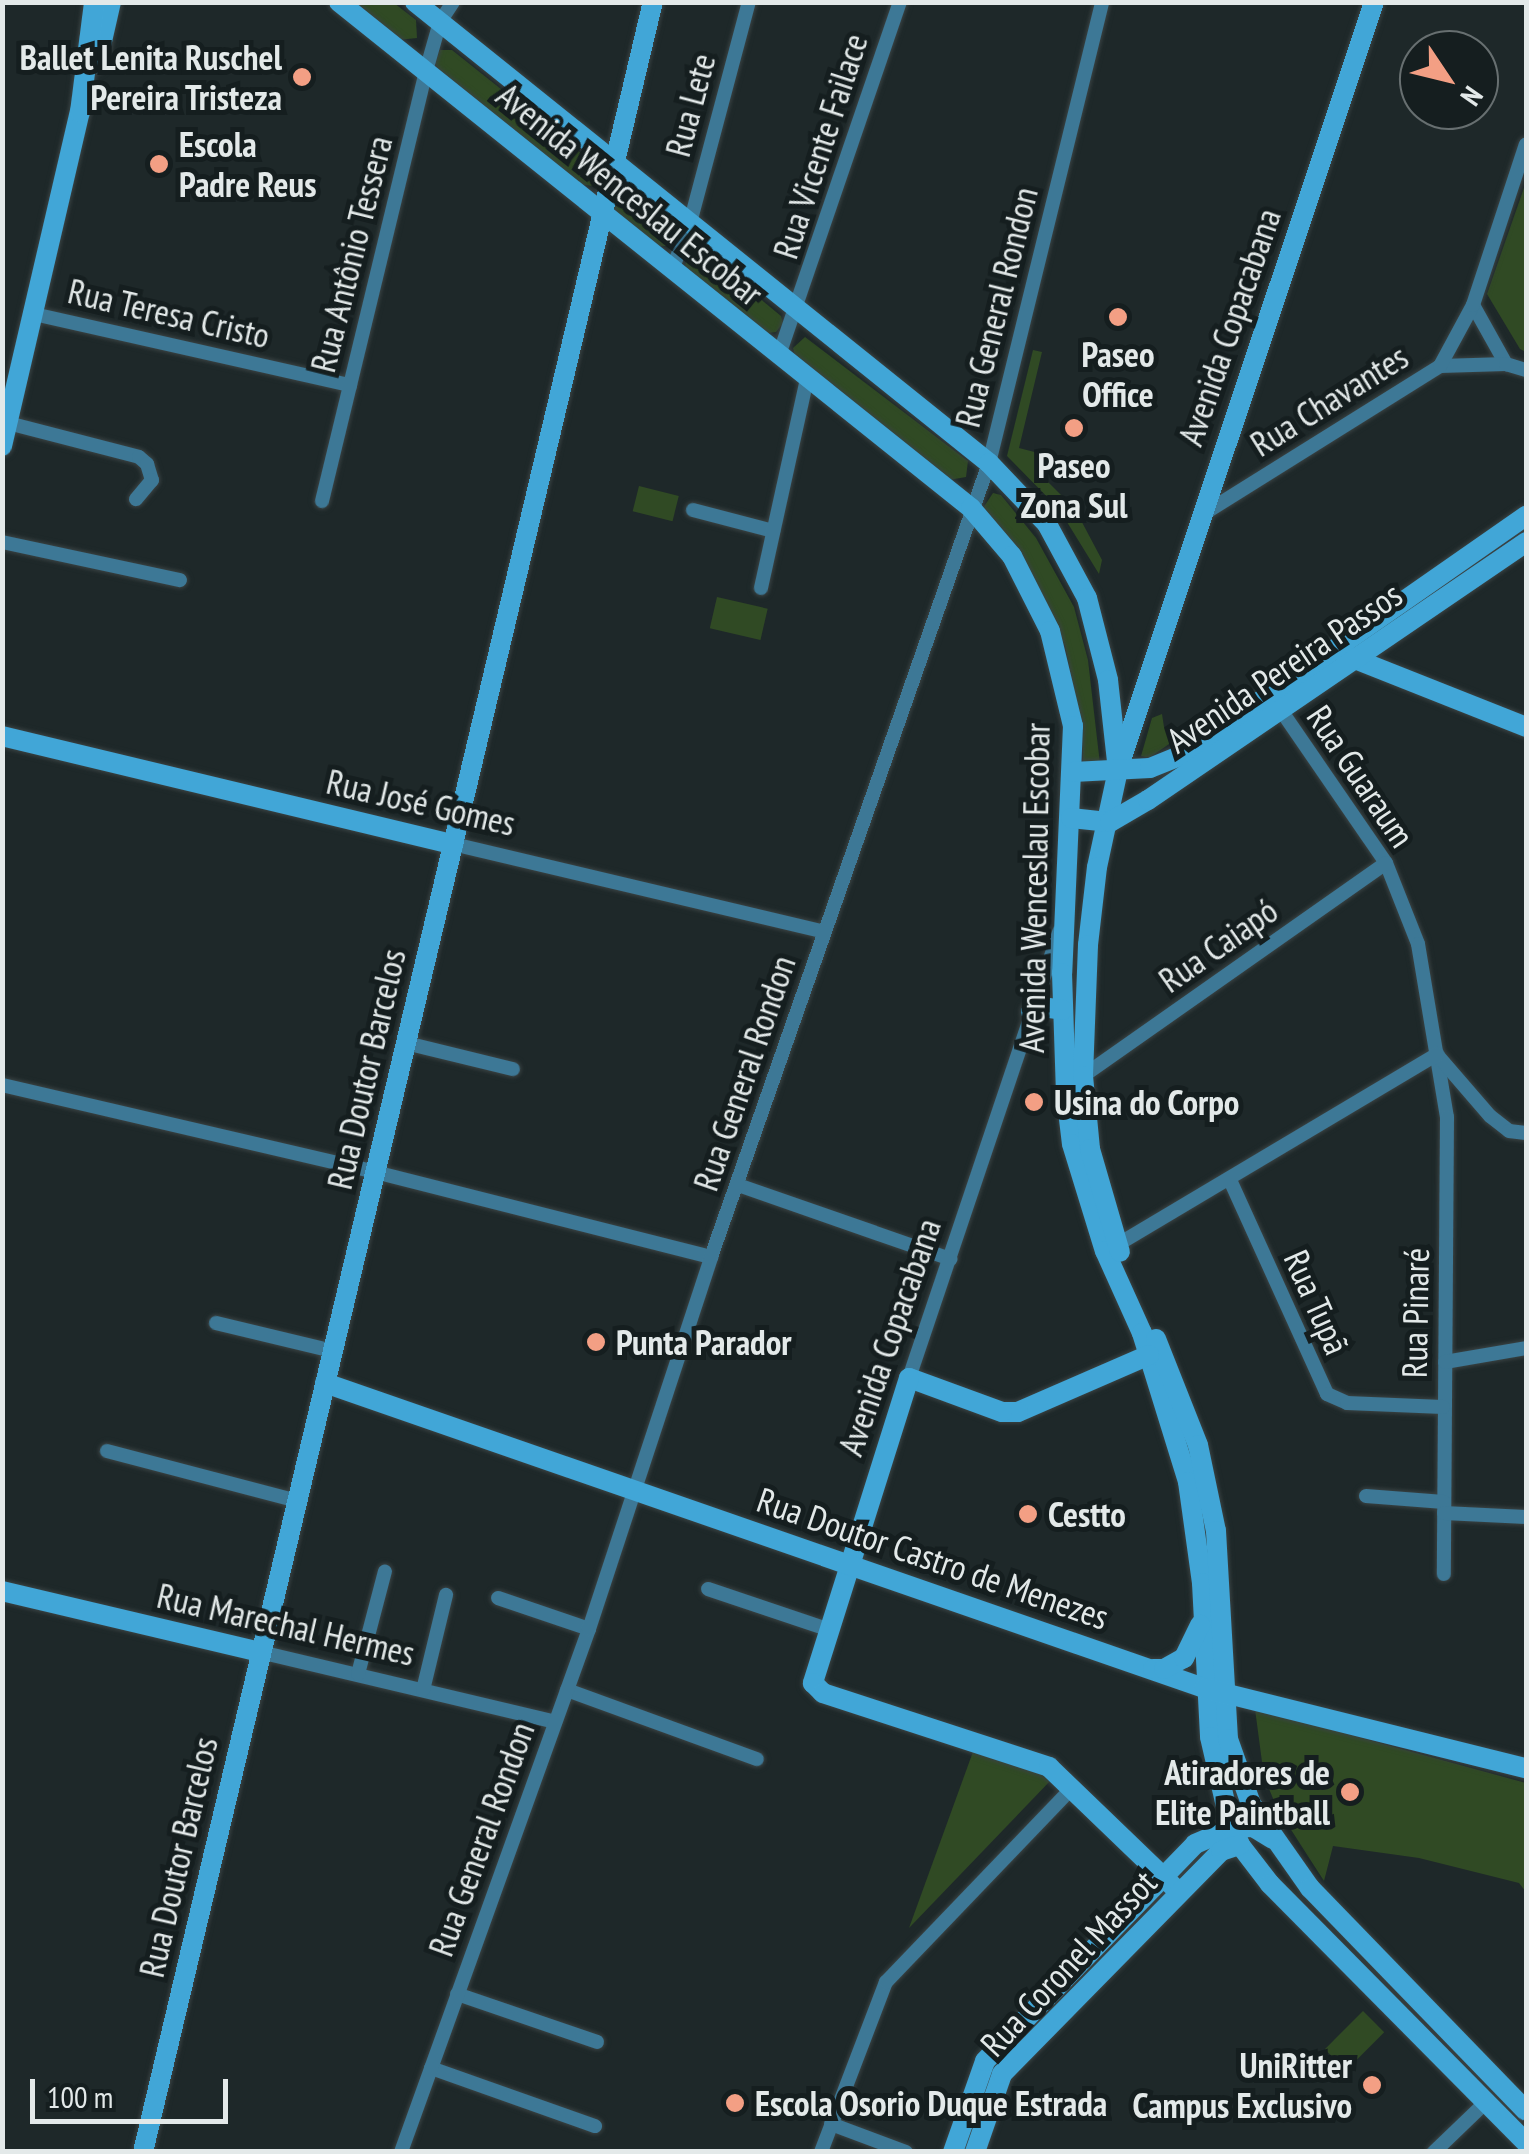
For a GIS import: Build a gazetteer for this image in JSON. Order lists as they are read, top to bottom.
{
  "streets": {
    "street": [
      "Rua Lete",
      "Rua Vicente Failace",
      "Avenida Wenceslau Escobar",
      "Rua Antônio Tessera",
      "Rua General Rondon",
      "Rua Teresa Cristo",
      "Avenida Copacabana",
      "Rua Chavantes",
      "Avenida Pereira Passos",
      "Rua Guaraum",
      "Rua José Gomes",
      "Rua Caiapó",
      "Rua Doutor Barcelos",
      "Rua Tupã",
      "Rua Pinaré",
      "Rua Doutor Castro de Menezes",
      "Rua Marechal Hermes",
      "Rua Coronel Massot"
    ]
  },
  "crossings": [
    ["Rua Lete", "Avenida Wenceslau Escobar"],
    ["Rua Vicente Failace", "Avenida Wenceslau Escobar"],
    ["Avenida Wenceslau Escobar", "Rua Antônio Tessera"],
    ["Avenida Wenceslau Escobar", "Rua General Rondon"],
    ["Avenida Wenceslau Escobar", "Avenida Copacabana"],
    ["Avenida Wenceslau Escobar", "Avenida Pereira Passos"],
    ["Avenida Wenceslau Escobar", "Rua Caiapó"],
    ["Avenida Wenceslau Escobar", "Rua Doutor Barcelos"],
    ["Avenida Wenceslau Escobar", "Rua Doutor Castro de Menezes"],
    ["Avenida Wenceslau Escobar", "Rua Coronel Massot"],
    ["Rua Antônio Tessera", "Rua Teresa Cristo"],
    ["Rua General Rondon", "Rua José Gomes"],
    ["Rua General Rondon", "Rua Doutor Castro de Menezes"],
    ["Rua General Rondon", "Rua Marechal Hermes"],
    ["Avenida Copacabana", "Rua Chavantes"],
    ["Avenida Copacabana", "Avenida Pereira Passos"],
    ["Avenida Copacabana", "Rua Doutor Castro de Menezes"],
    ["Avenida Pereira Passos", "Rua Guaraum"],
    ["Rua Guaraum", "Rua Caiapó"],
    ["Rua Guaraum", "Rua Pinaré"],
    ["Rua José Gomes", "Rua Doutor Barcelos"],
    ["Rua Doutor Barcelos", "Rua Doutor Castro de Menezes"],
    ["Rua Doutor Barcelos", "Rua Marechal Hermes"],
    ["Rua Tupã", "Rua Pinaré"]
  ],
  "places": [
    "Ballet Lenita Ruschel Pereira Tristeza",
    "Escola Padre Reus",
    "Paseo Office",
    "Paseo Zona Sul",
    "Usina do Corpo",
    "Punta Parador",
    "Cestto",
    "Atiradores de Elite Paintball",
    "UniRitter Campus Exclusivo",
    "Escola Osorio Duque Estrada"
  ],
  "scale_bar": "100 m",
  "north": "bottom right"
}
